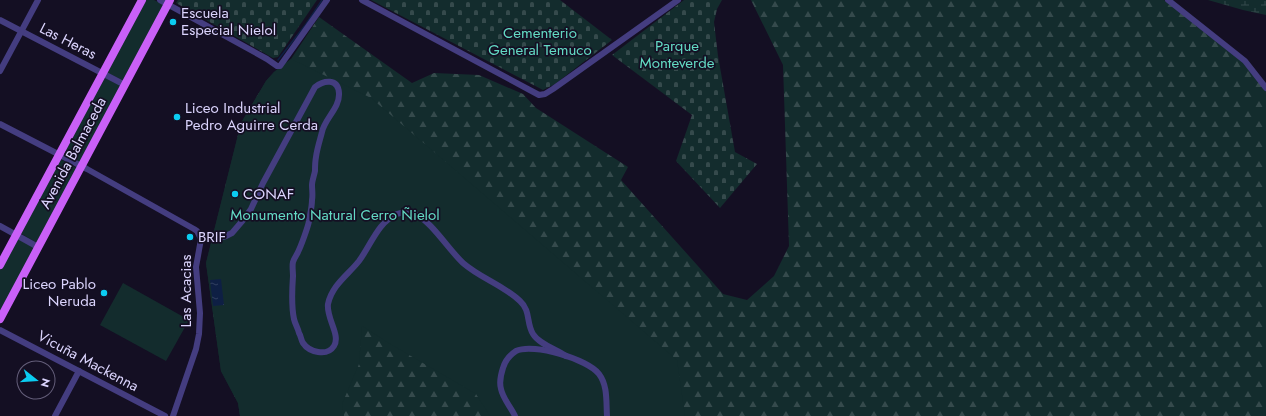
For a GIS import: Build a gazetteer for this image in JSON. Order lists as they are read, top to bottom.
{
  "streets": {
    "main road": ["Avenida Balmaceda"],
    "street": ["Las Heras", "Las Acacias", "Vicuña Mackenna"]
  },
  "crossings": [
    ["Las Heras", "Avenida Balmaceda"]
  ],
  "parks": ["Cementerio General Temuco", "Parque Monteverde", "Monumento Natural Cerro Ñielol"],
  "places": [
    "Escuela Especial Nielol",
    "Liceo Industrial Pedro Aguirre Cerda",
    "CONAF",
    "BRIF",
    "Liceo Pablo Neruda"
  ],
  "north": "right"
}
